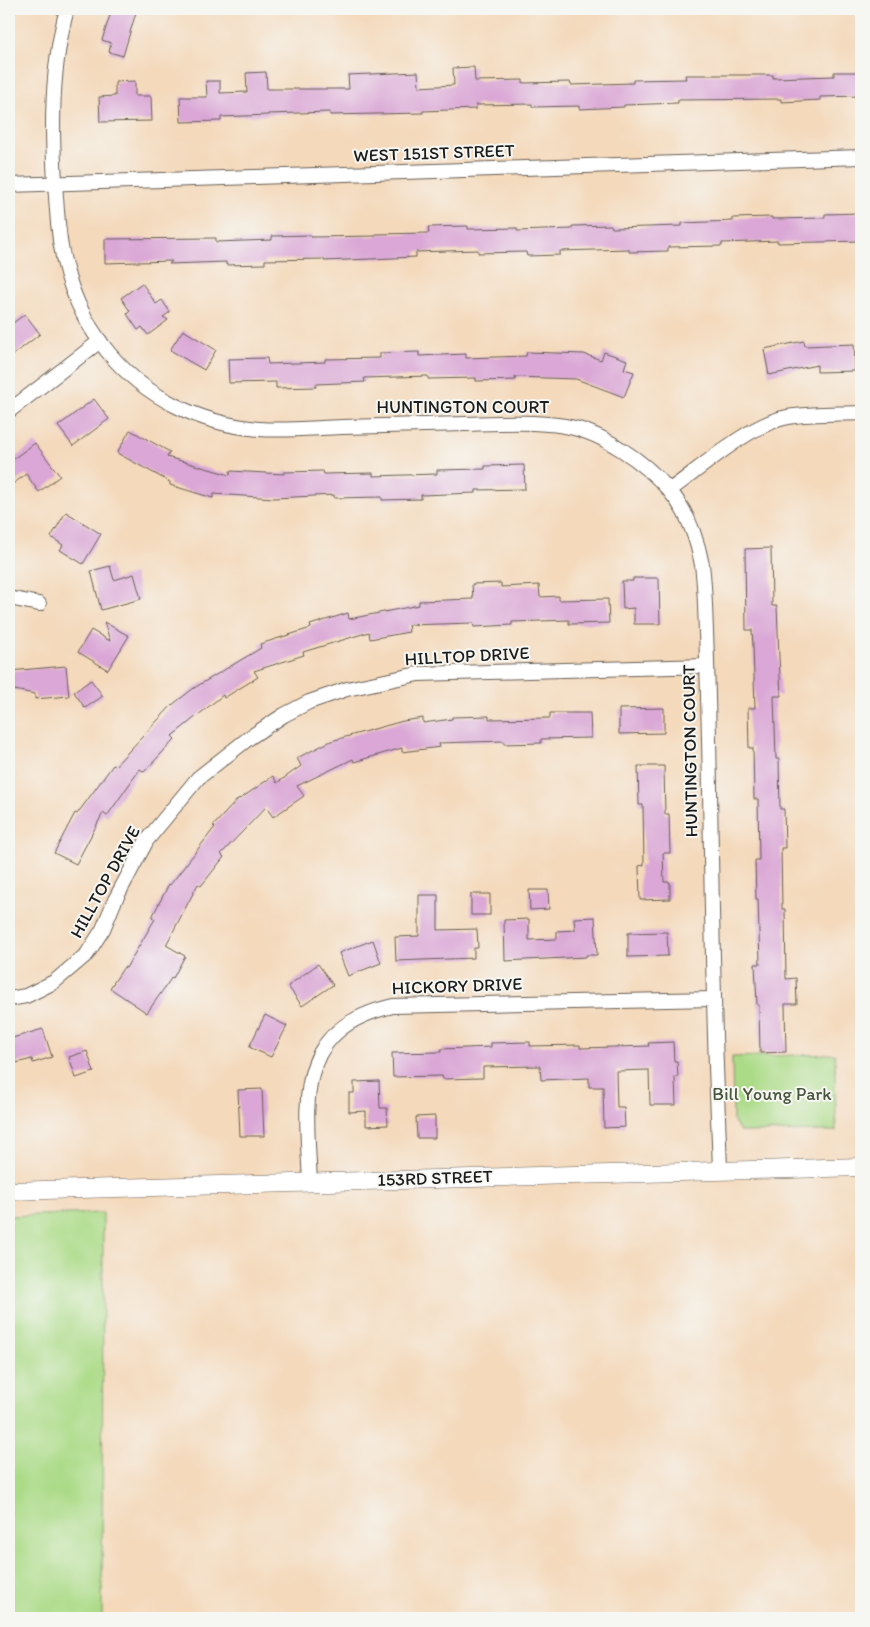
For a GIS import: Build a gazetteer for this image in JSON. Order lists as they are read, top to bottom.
{
  "streets": {
    "street": [
      "WEST 151ST STREET",
      "HUNTINGTON COURT",
      "HILLTOP DRIVE",
      "HICKORY DRIVE",
      "153RD STREET"
    ]
  },
  "crossings": [
    ["WEST 151ST STREET", "HUNTINGTON COURT"],
    ["HUNTINGTON COURT", "HILLTOP DRIVE"],
    ["HUNTINGTON COURT", "HICKORY DRIVE"],
    ["HUNTINGTON COURT", "153RD STREET"],
    ["HICKORY DRIVE", "153RD STREET"]
  ],
  "parks": ["Bill Young Park"]
}
